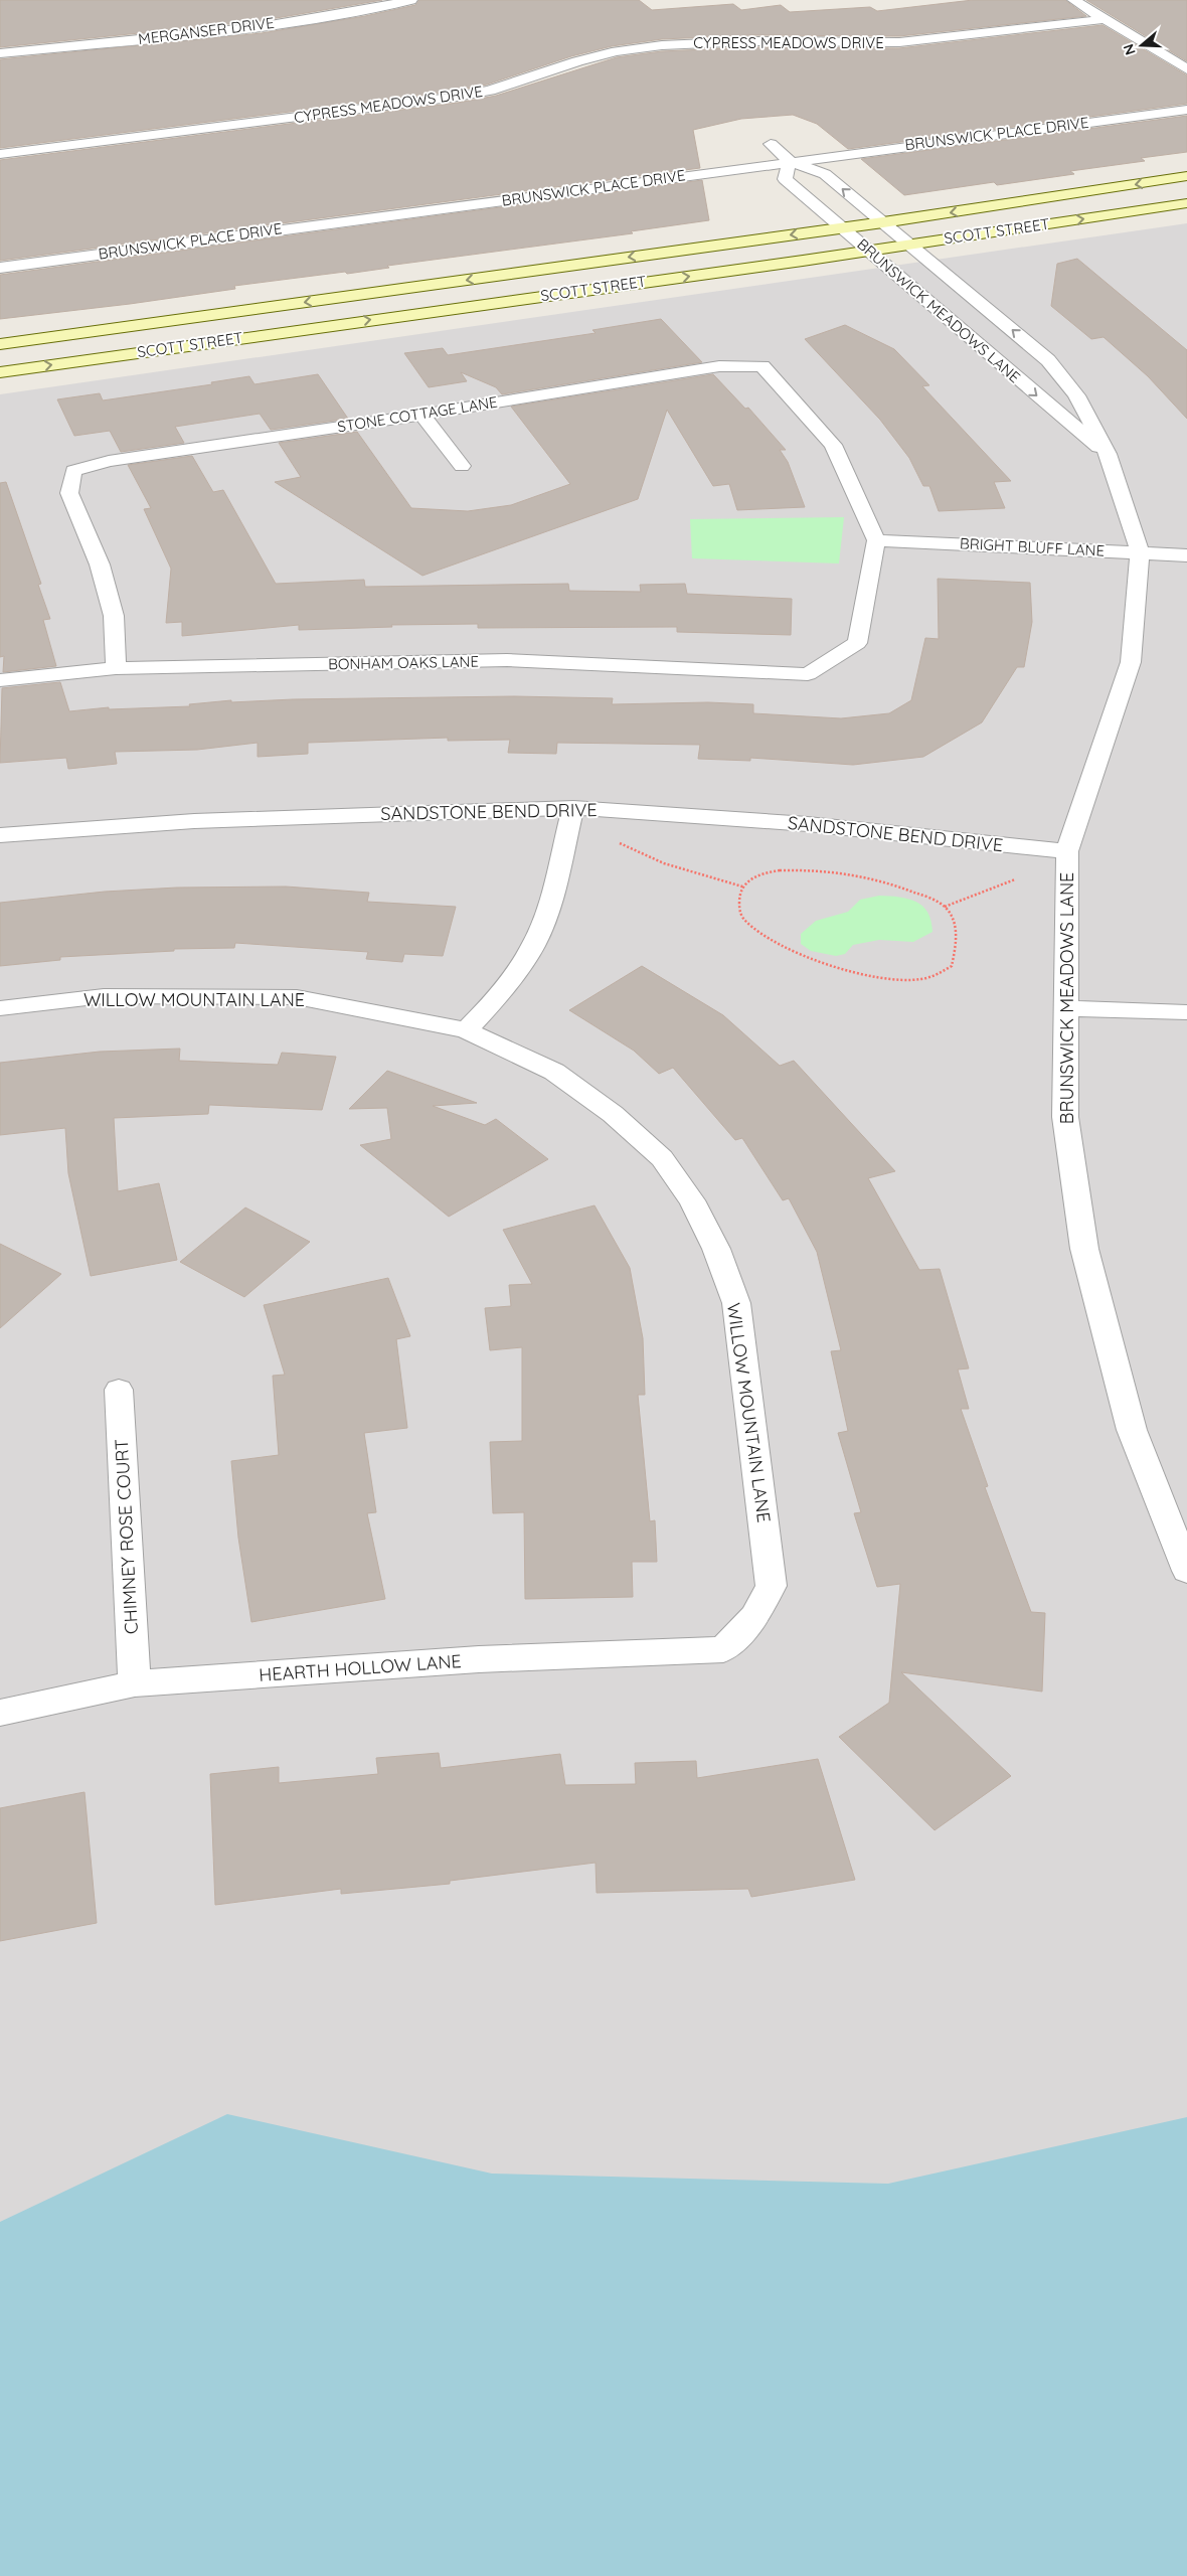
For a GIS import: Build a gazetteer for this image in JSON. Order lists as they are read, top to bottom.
{
  "streets": {
    "main road": ["SCOTT STREET"],
    "street": [
      "MERGANSER DRIVE",
      "CYPRESS MEADOWS DRIVE",
      "BRUNSWICK PLACE DRIVE",
      "BRUNSWICK MEADOWS LANE",
      "STONE COTTAGE LANE",
      "BRIGHT BLUFF LANE",
      "BONHAM OAKS LANE",
      "SANDSTONE BEND DRIVE",
      "WILLOW MOUNTAIN LANE",
      "CHIMNEY ROSE COURT",
      "HEARTH HOLLOW LANE"
    ]
  },
  "crossings": [
    ["BRUNSWICK PLACE DRIVE", "BRUNSWICK MEADOWS LANE"],
    ["SCOTT STREET", "BRUNSWICK MEADOWS LANE"],
    ["BRUNSWICK MEADOWS LANE", "BRIGHT BLUFF LANE"],
    ["BRUNSWICK MEADOWS LANE", "SANDSTONE BEND DRIVE"],
    ["STONE COTTAGE LANE", "BRIGHT BLUFF LANE"],
    ["STONE COTTAGE LANE", "BONHAM OAKS LANE"],
    ["BRIGHT BLUFF LANE", "BONHAM OAKS LANE"],
    ["WILLOW MOUNTAIN LANE", "HEARTH HOLLOW LANE"],
    ["CHIMNEY ROSE COURT", "HEARTH HOLLOW LANE"]
  ],
  "north": "left"
}
